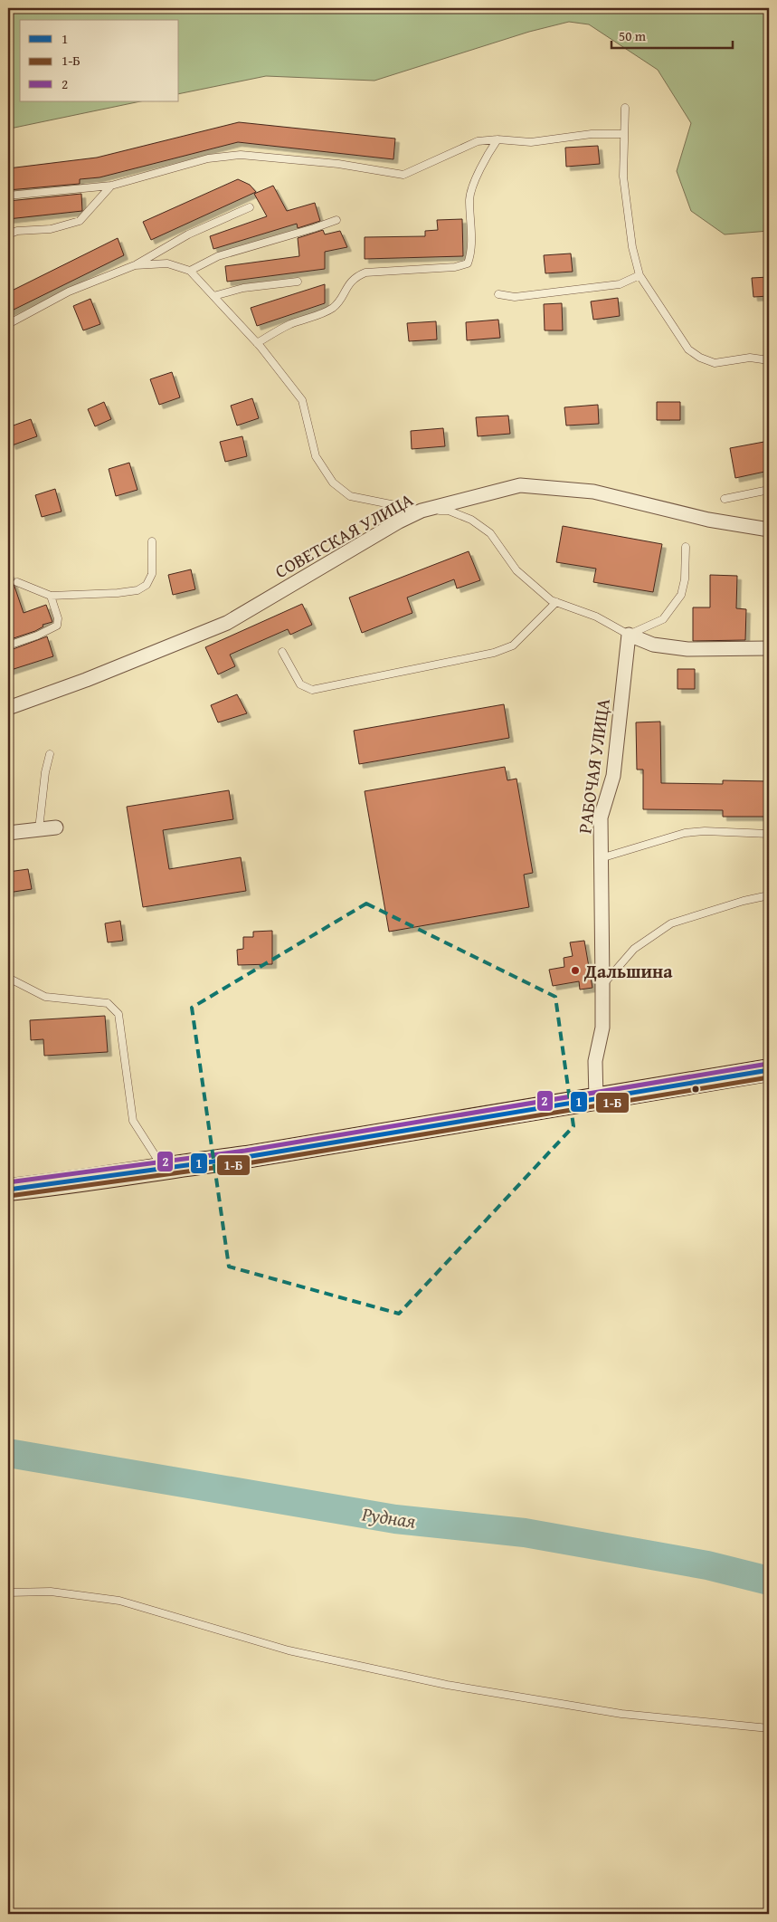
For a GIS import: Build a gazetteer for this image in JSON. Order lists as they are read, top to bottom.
{
  "streets": {
    "street": ["СОВЕТСКАЯ УЛИЦА", "РАБОЧАЯ УЛИЦА"]
  },
  "water": ["Рудная"],
  "places": ["Дальшина"],
  "lines": ["transit line 2", "transit line 1", "transit line 1-Б"],
  "legend": ["1", "1-Б", "2"],
  "scale_bar": "50 m"
}
